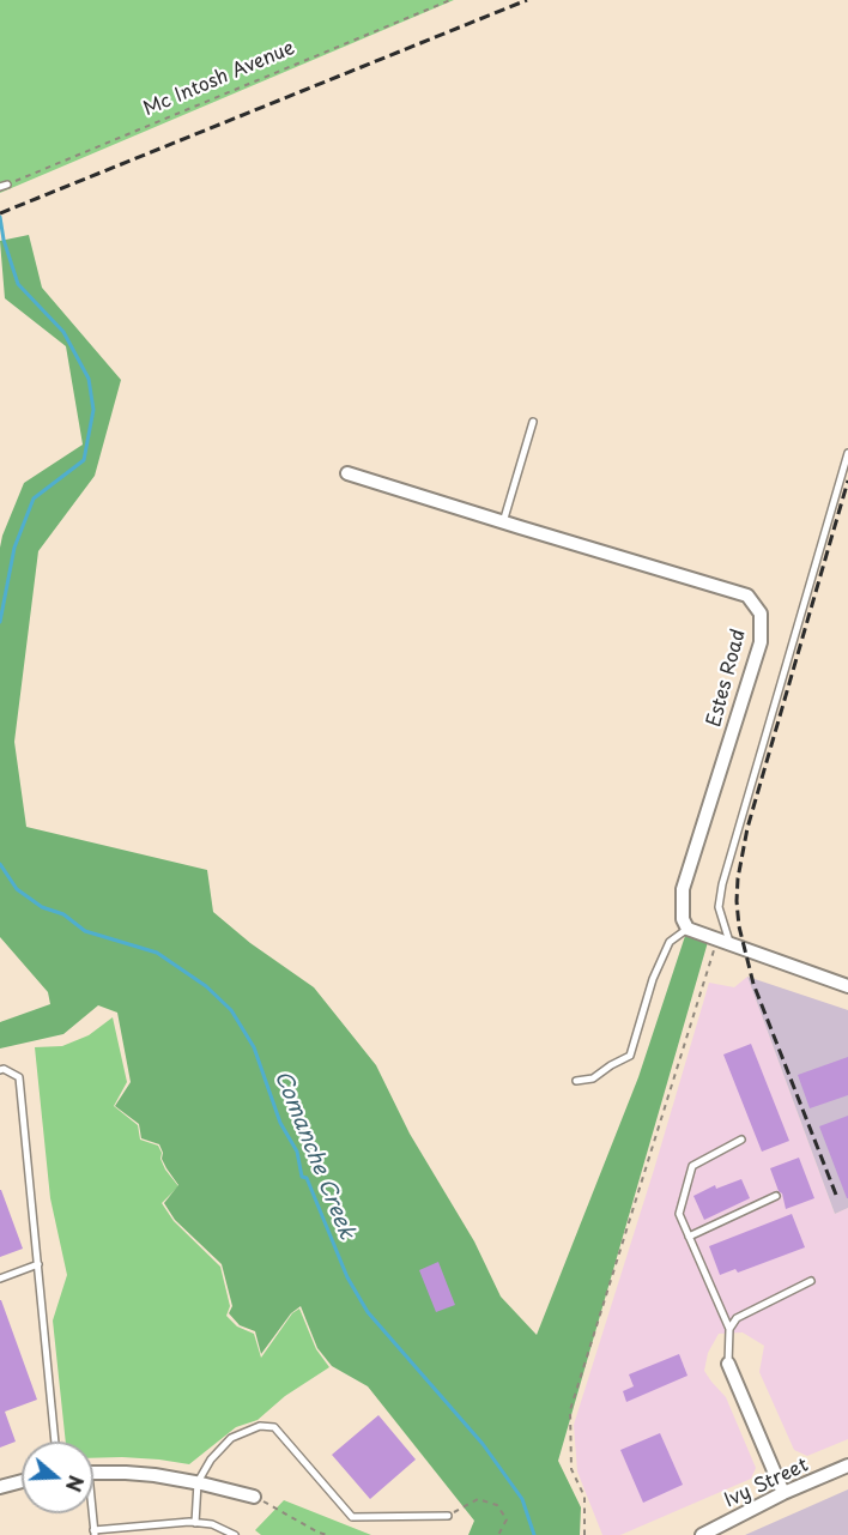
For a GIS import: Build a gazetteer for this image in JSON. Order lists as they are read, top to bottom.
{
  "streets": {
    "street": ["Estes Road", "Ivy Street"],
    "path": ["Mc Intosh Avenue"]
  },
  "water": ["Comanche Creek"],
  "north": "right"
}
